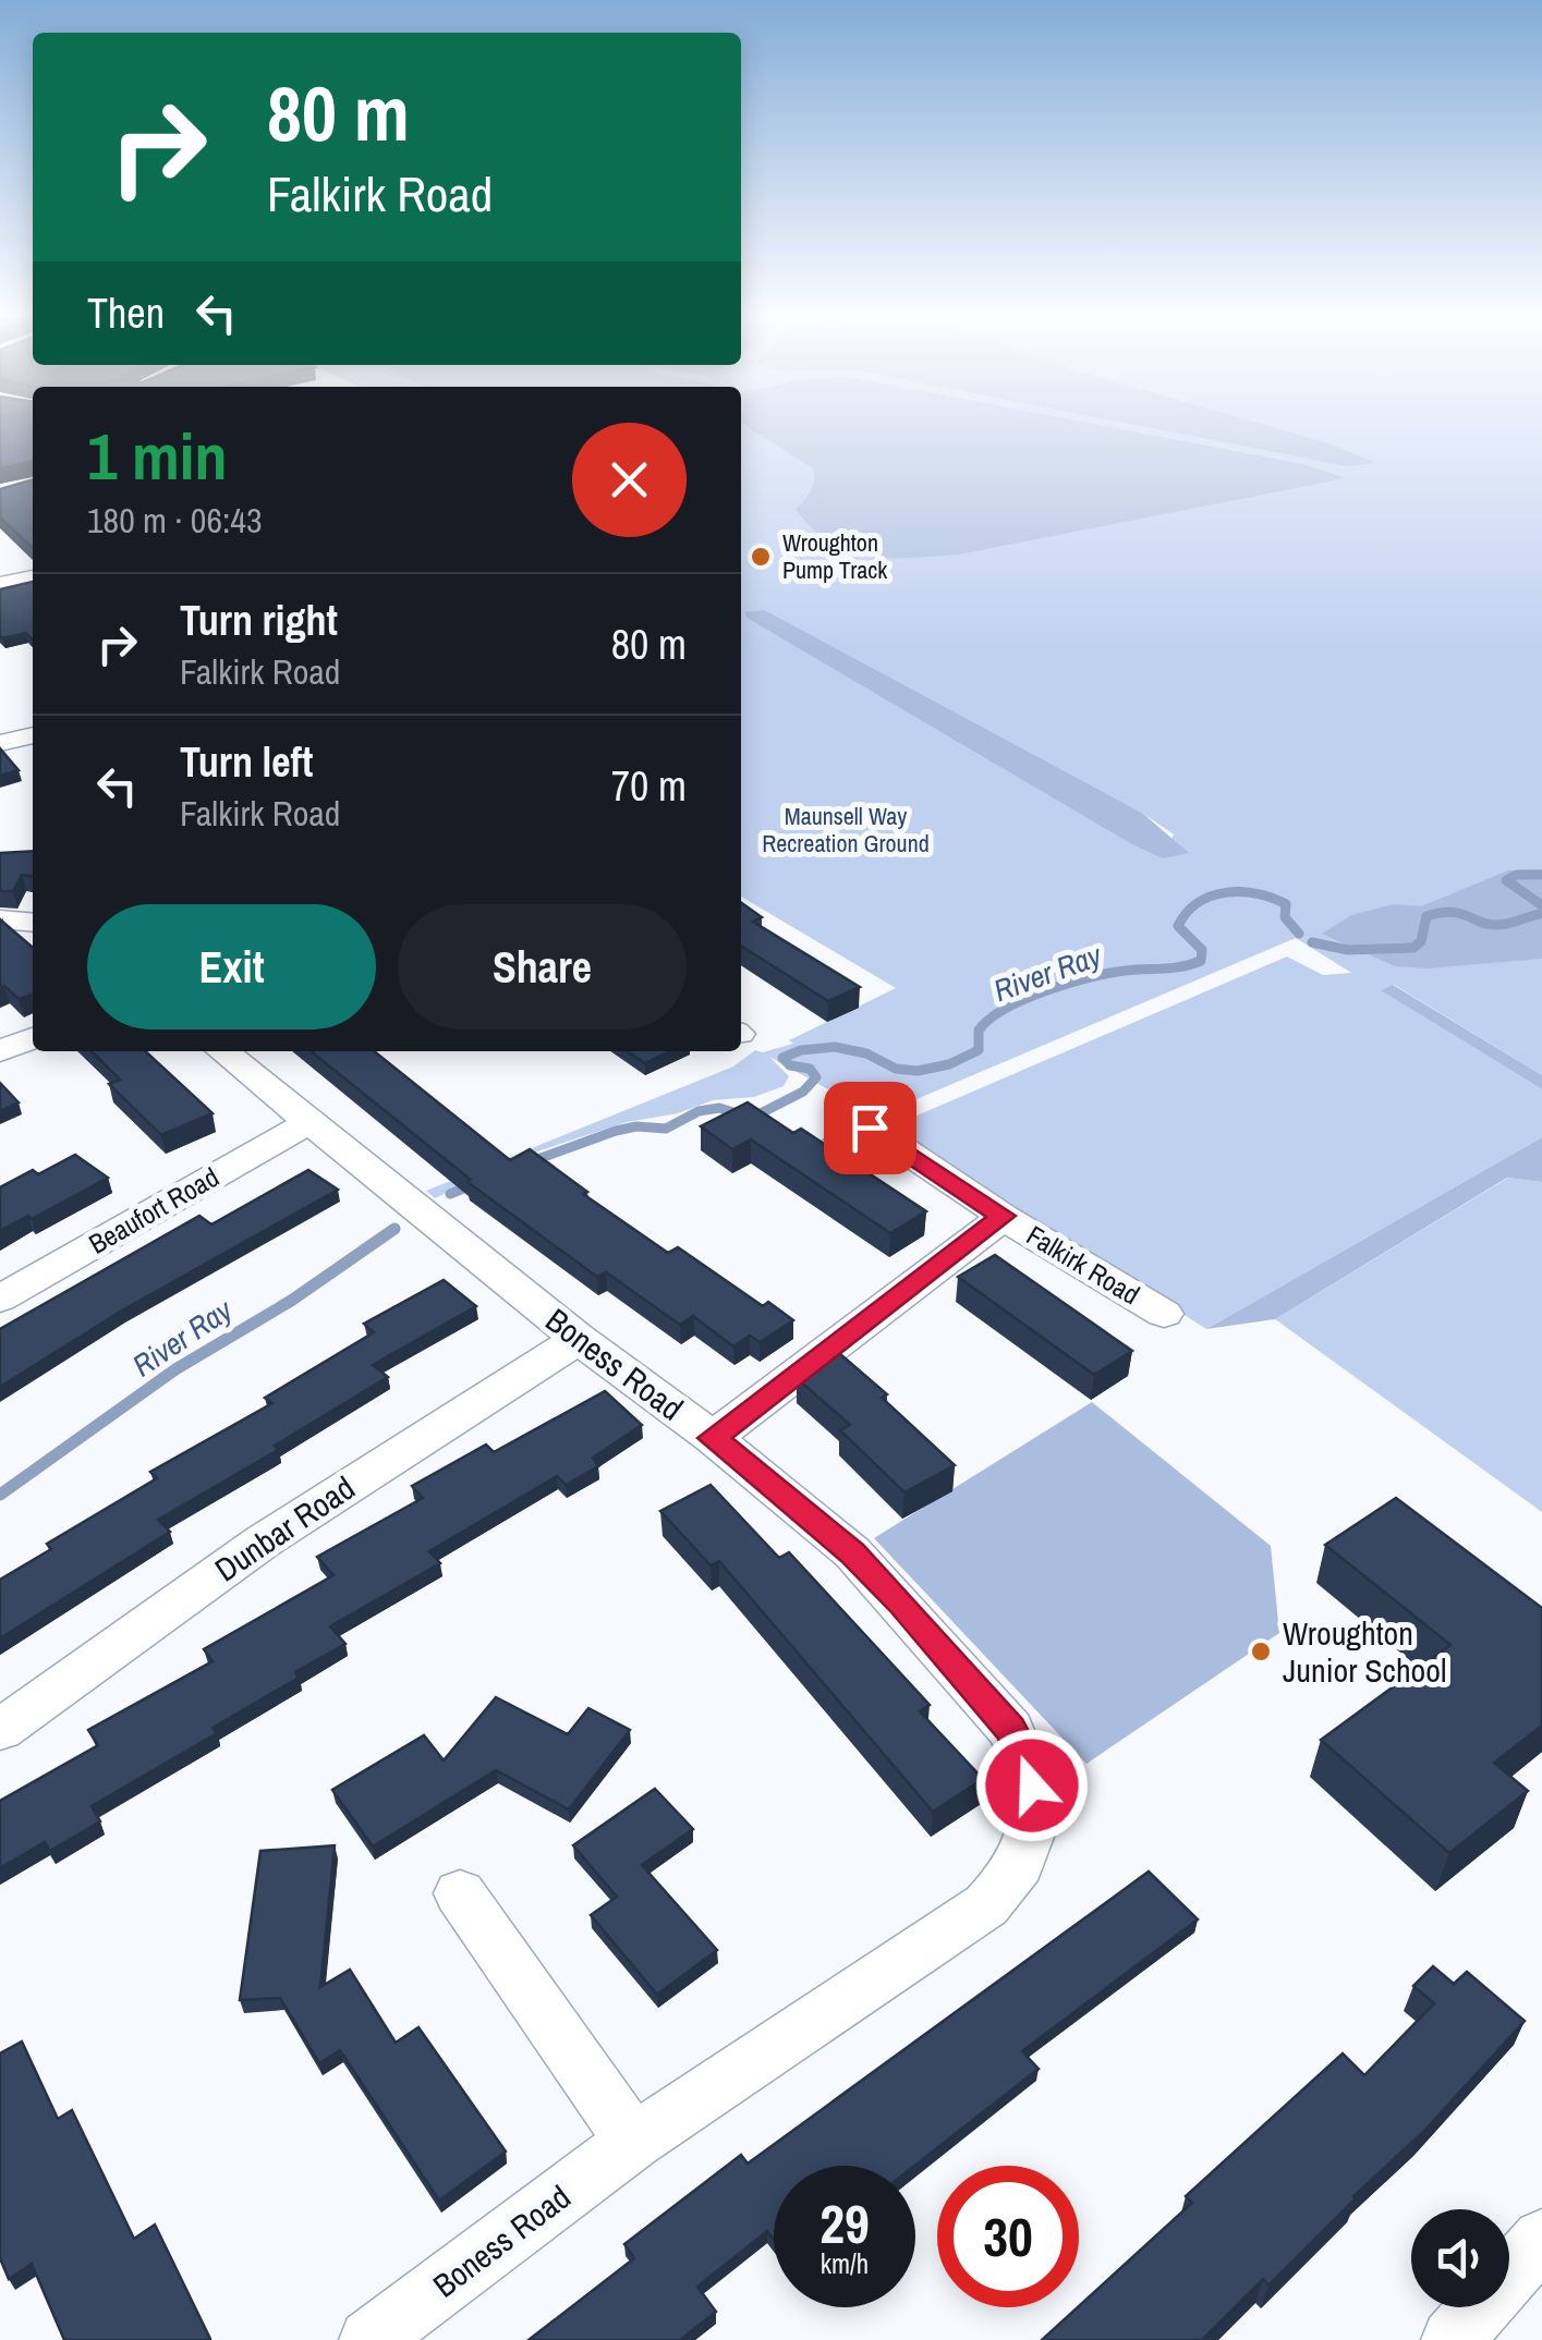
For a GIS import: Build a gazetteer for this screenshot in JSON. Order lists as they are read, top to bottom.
{
  "streets": {
    "street": [
      "Beaufort Road",
      "Falkirk Road",
      "Boness Road",
      "Dunbar Road"
    ]
  },
  "crossings": [
    ["Beaufort Road", "Boness Road"],
    ["Falkirk Road", "Boness Road"],
    ["Boness Road", "Dunbar Road"]
  ],
  "water": ["River Ray"],
  "parks": ["Maunsell Way Recreation Ground"],
  "places": ["Wroughton Pump Track", "Wroughton Junior School"],
  "page": {
    "turn": ["80 m", "Falkirk Road"],
    "then": "Then",
    "heading": ["1 min", "180 m · 06:43"],
    "list": [
      {
        "name": "Turn right",
        "note": "Falkirk Road",
        "value": "80 m"
      },
      {
        "name": "Turn left",
        "note": "Falkirk Road",
        "value": "70 m"
      }
    ],
    "buttons": ["Exit", "Share"],
    "speed": "29 km/h",
    "limit": "30"
  }
}
